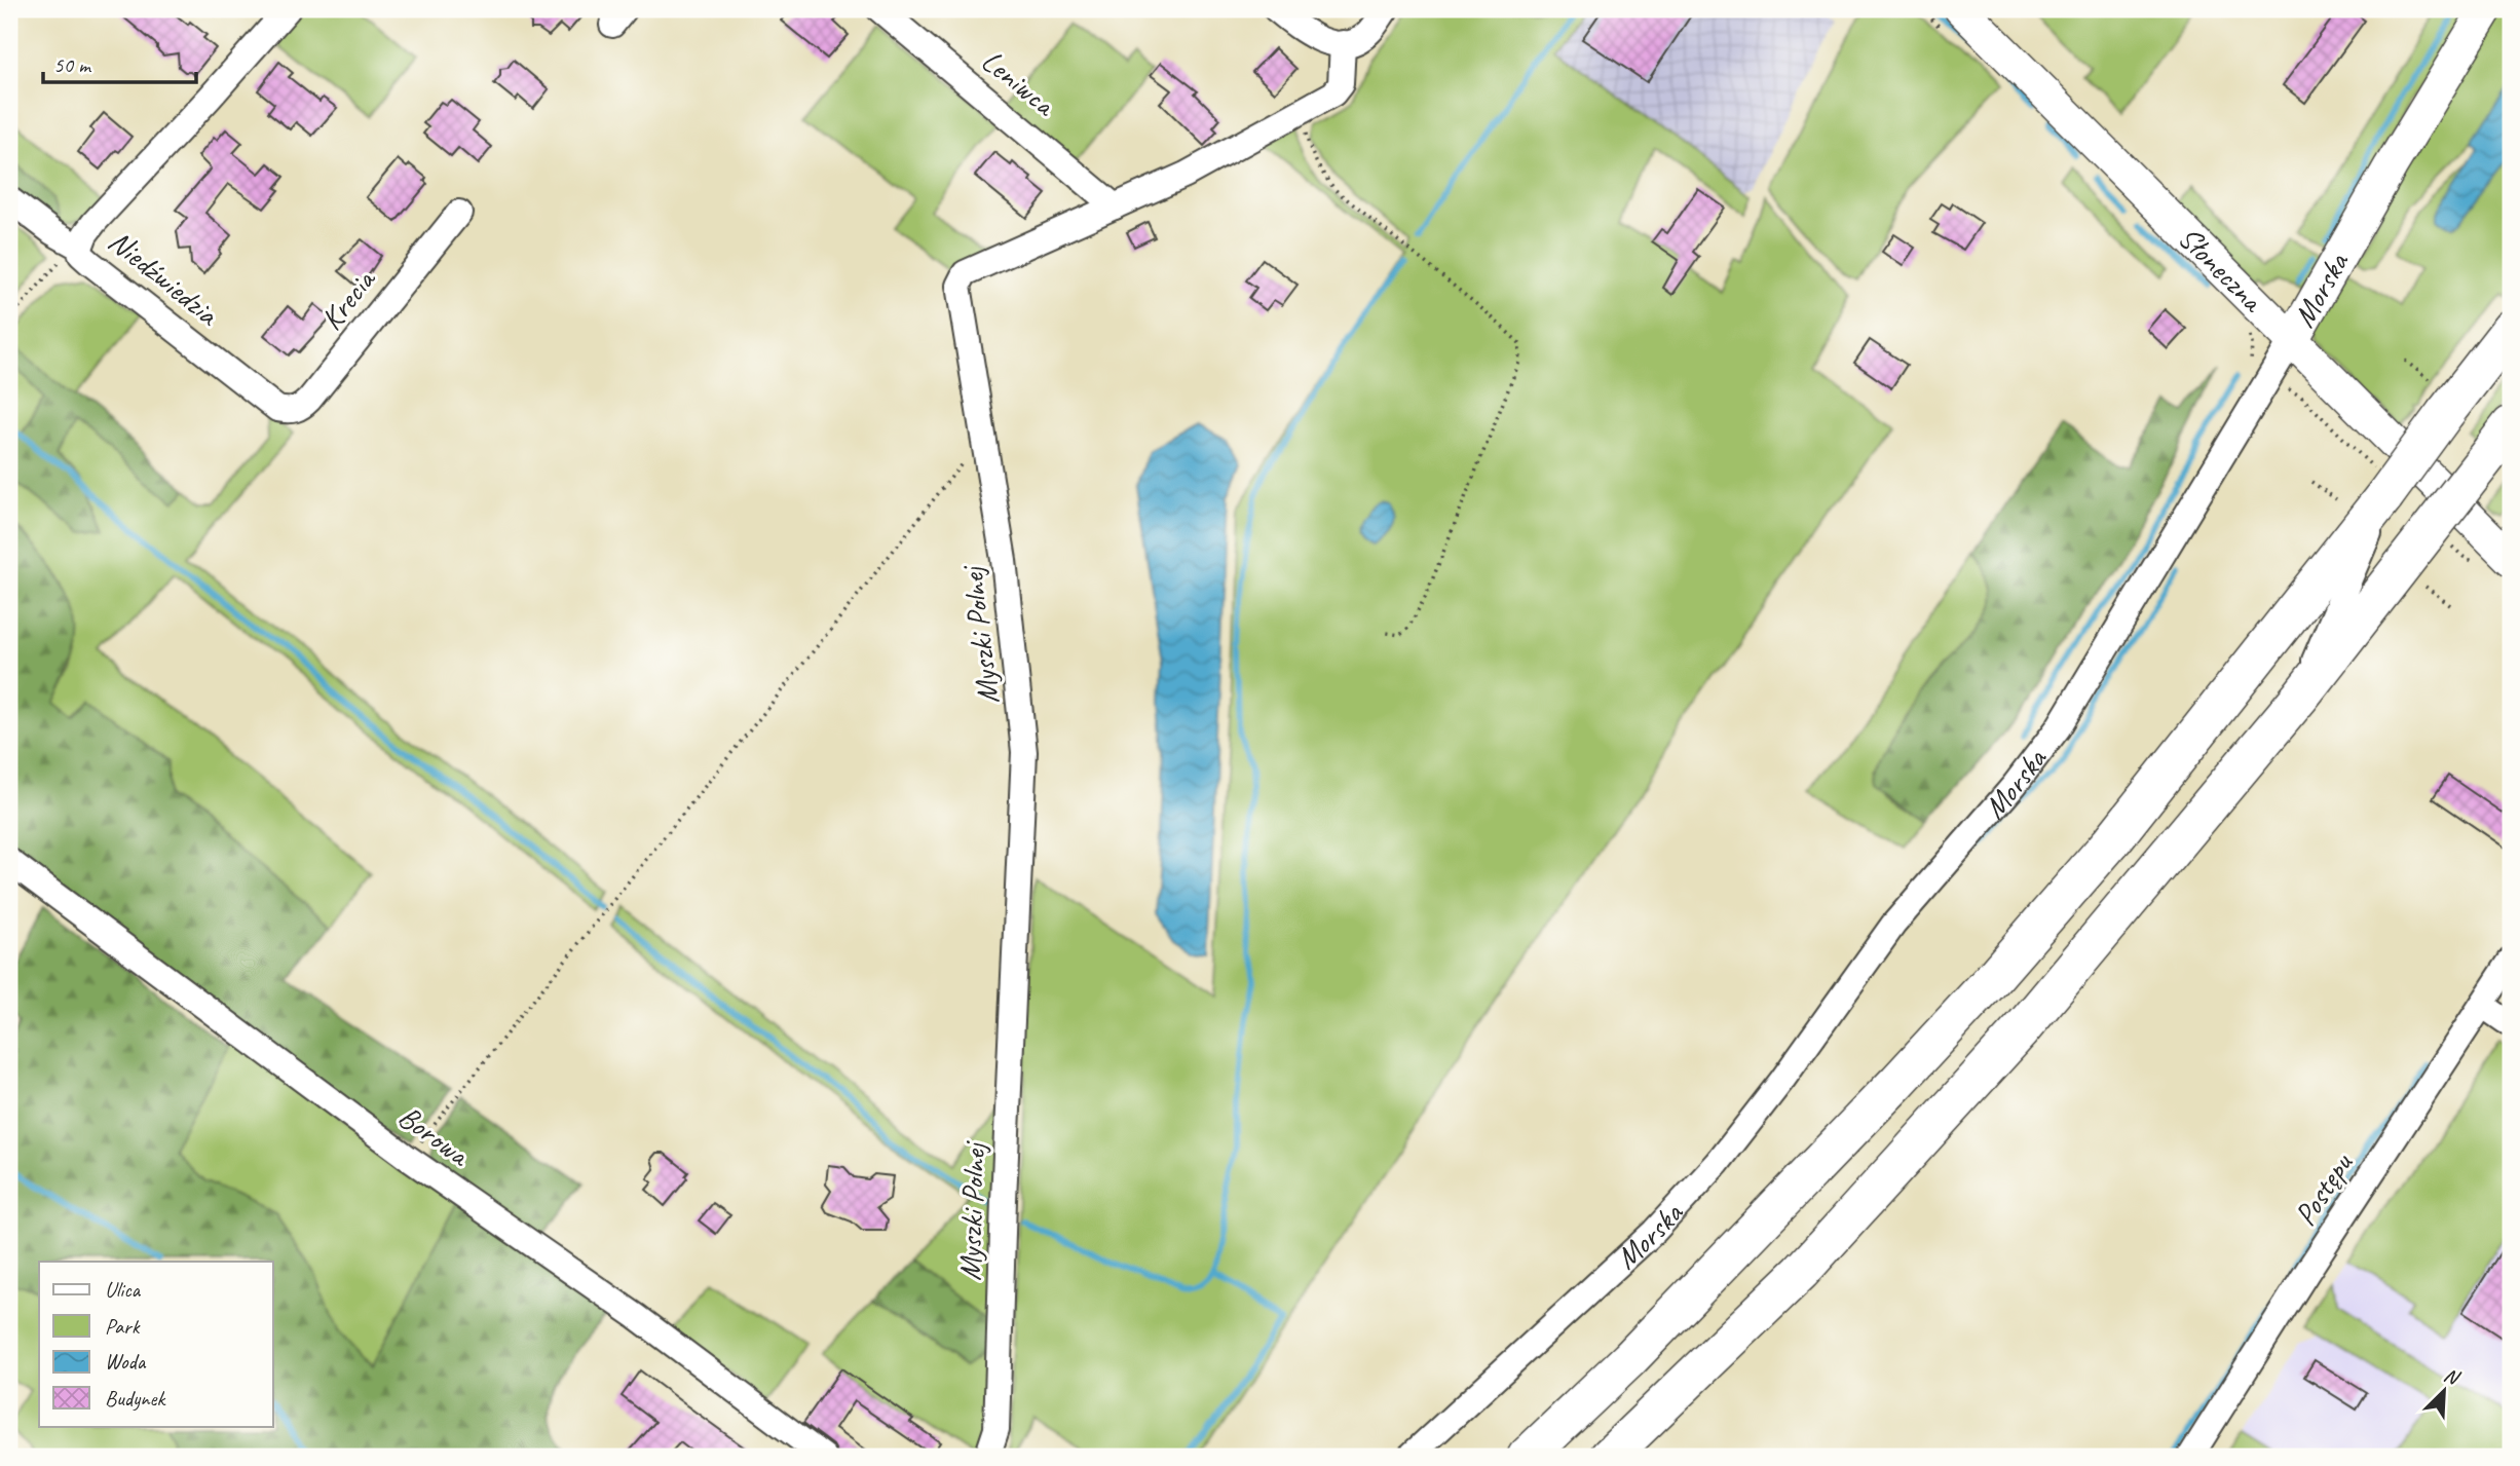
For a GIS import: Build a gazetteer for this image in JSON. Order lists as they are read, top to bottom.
{
  "streets": {
    "main road": ["Słoneczna", "Morska"],
    "street": [
      "Leniwca",
      "Niedźwiedzia",
      "Krecia",
      "Myszki Polnej",
      "Borowa",
      "Postępu"
    ]
  },
  "crossings": [
    ["Leniwca", "Myszki Polnej"],
    ["Słoneczna", "Morska"],
    ["Niedźwiedzia", "Krecia"]
  ],
  "legend": [
    "Ulica",
    "Park",
    "Woda",
    "Budynek"
  ],
  "scale_bar": "50 m",
  "north": "top right"
}
